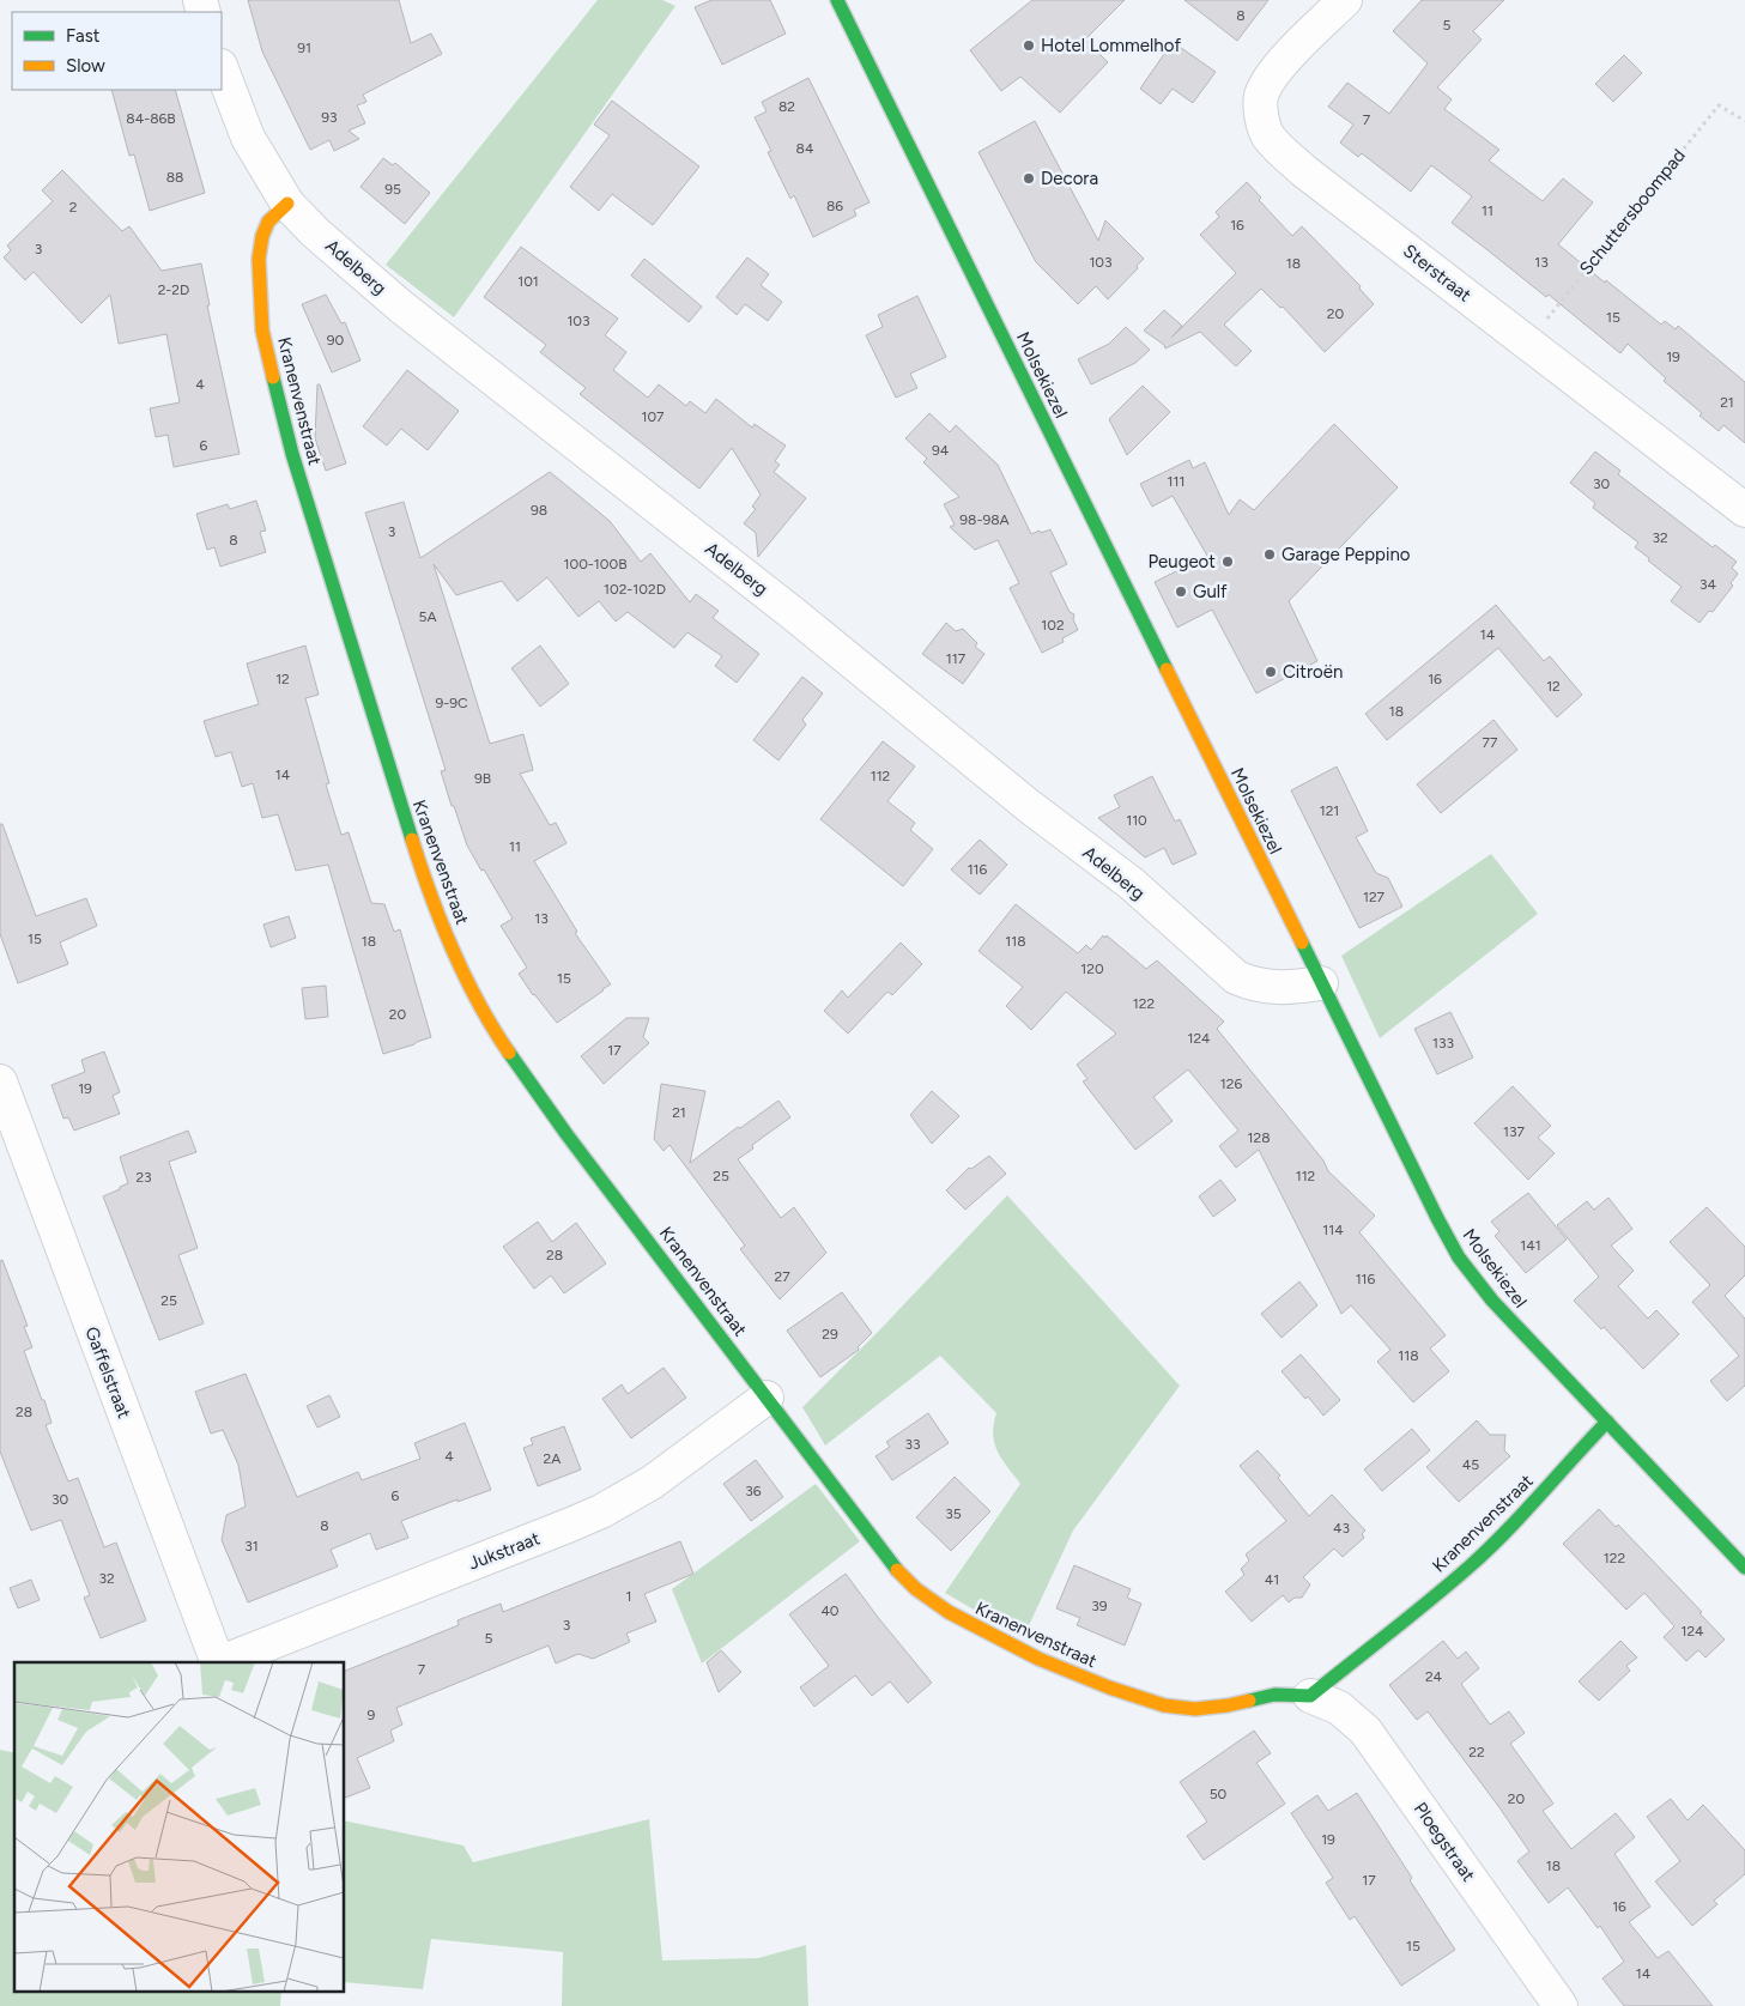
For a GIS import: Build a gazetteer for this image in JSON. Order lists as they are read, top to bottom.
{
  "streets": {
    "street": [
      "Adelberg",
      "Sterstraat",
      "Molsekiezel",
      "Kranenvenstraat",
      "Gaffelstraat",
      "Jukstraat",
      "Ploegstraat"
    ],
    "path": ["Schuttersboompad"]
  },
  "crossings": [
    ["Schuttersboompad", "Sterstraat"],
    ["Adelberg", "Molsekiezel"],
    ["Adelberg", "Kranenvenstraat"],
    ["Molsekiezel", "Kranenvenstraat"],
    ["Kranenvenstraat", "Jukstraat"],
    ["Kranenvenstraat", "Ploegstraat"]
  ],
  "places": [
    "Hotel Lommelhof",
    "Decora",
    "Garage Peppino",
    "Peugeot",
    "Gulf",
    "Citroën"
  ],
  "house_numbers": [
    "8",
    "5",
    "91",
    "82",
    "93",
    "84-86B",
    "7",
    "84",
    "88",
    "95",
    "86",
    "2",
    "11",
    "16",
    "3",
    "103",
    "13",
    "18",
    "101",
    "2-2D",
    "20",
    "15",
    "103",
    "90",
    "19",
    "4",
    "21",
    "107",
    "6",
    "94",
    "111",
    "30",
    "98",
    "98-98A",
    "3",
    "32",
    "8",
    "100-100B",
    "34",
    "102-102D",
    "5A",
    "102",
    "14",
    "117",
    "12",
    "16",
    "12",
    "9-9C",
    "18",
    "77",
    "14",
    "112",
    "9B",
    "121",
    "110",
    "11",
    "116",
    "127",
    "13",
    "15",
    "18",
    "118",
    "120",
    "15",
    "122",
    "20",
    "124",
    "133",
    "17",
    "126",
    "19",
    "21",
    "137",
    "128",
    "25",
    "112",
    "23",
    "114",
    "141",
    "28",
    "27",
    "116",
    "25",
    "29",
    "118",
    "28",
    "33",
    "4",
    "2A",
    "45",
    "36",
    "6",
    "30",
    "35",
    "8",
    "43",
    "31",
    "122",
    "32",
    "41",
    "1",
    "39",
    "40",
    "3",
    "124",
    "5",
    "7",
    "24",
    "9",
    "22",
    "50",
    "20",
    "19",
    "18",
    "17",
    "16",
    "15",
    "14"
  ],
  "legend": ["Fast", "Slow"]
}
